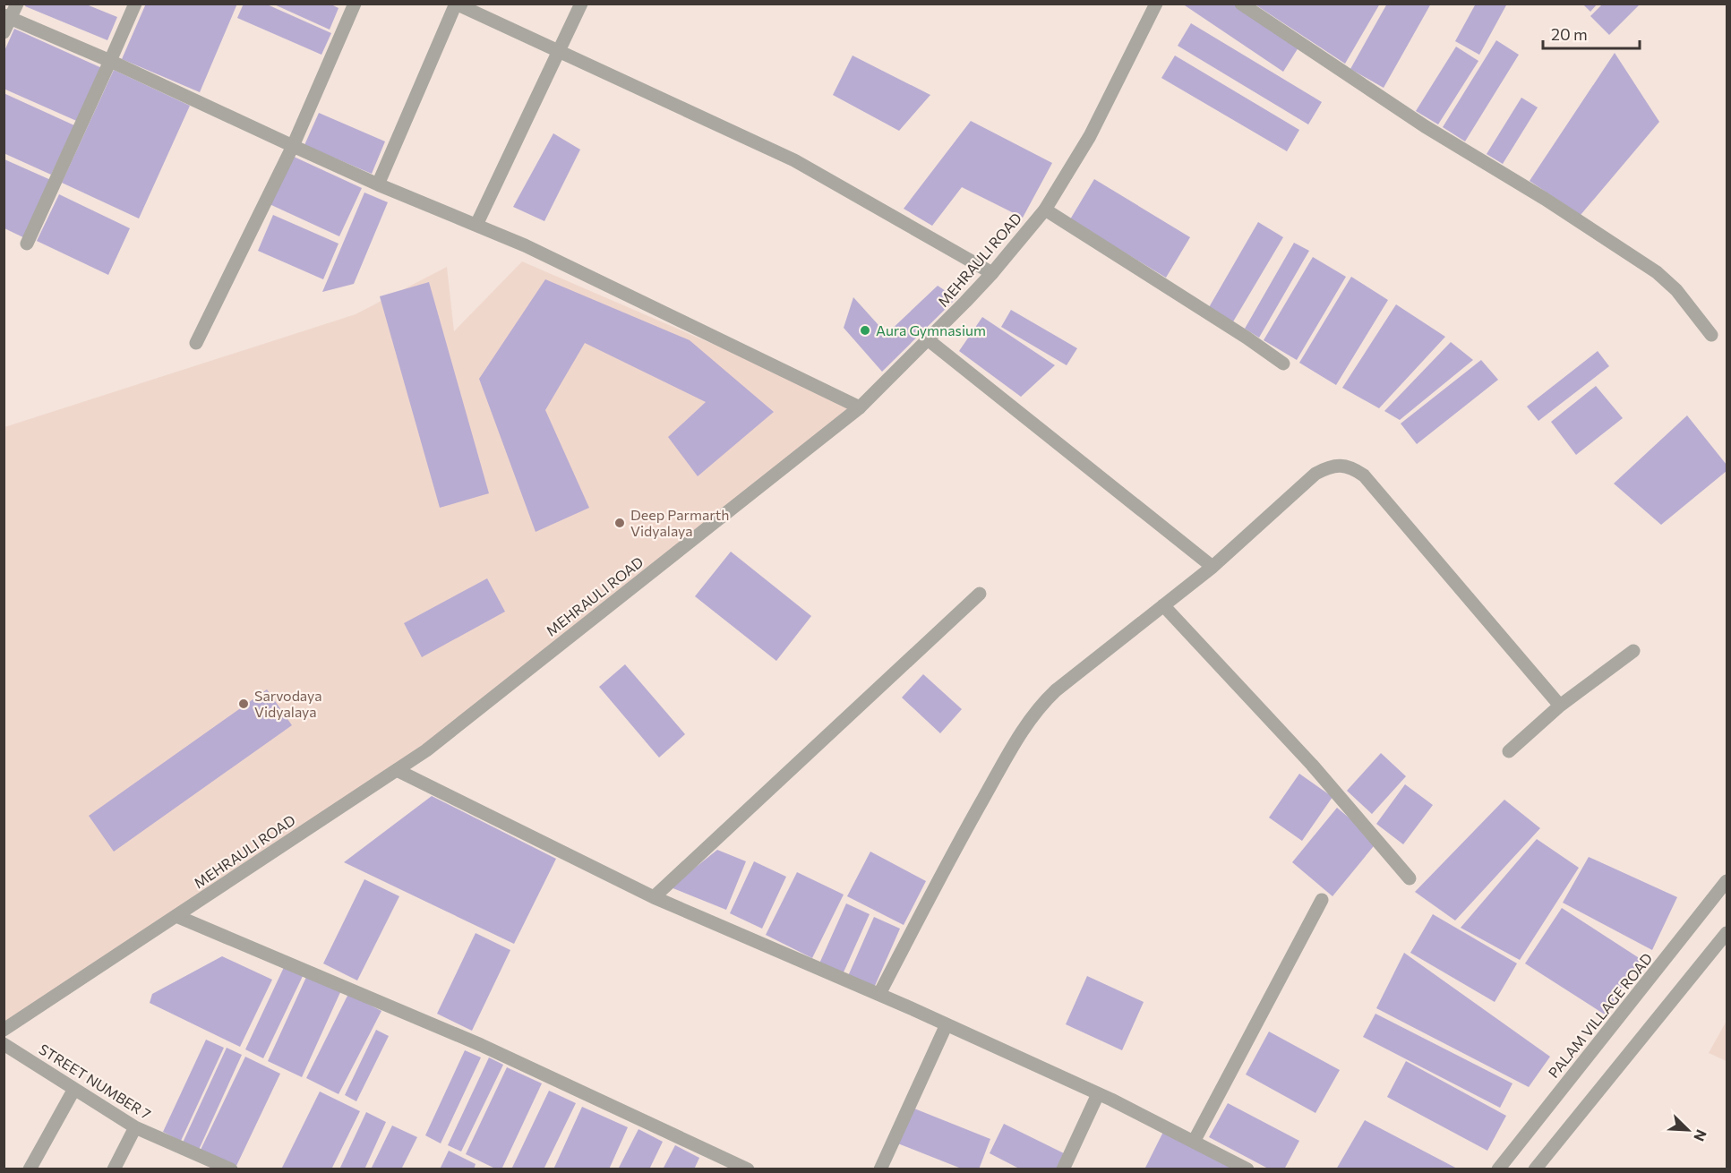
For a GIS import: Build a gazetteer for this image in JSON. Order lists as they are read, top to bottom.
{
  "streets": {
    "street": ["MEHRAULI ROAD", "PALAM VILLAGE ROAD", "STREET NUMBER 7"]
  },
  "places": ["Aura Gymnasium", "Deep Parmarth Vidyalaya", "Sarvodaya Vidyalaya"],
  "scale_bar": "20 m",
  "north": "bottom right"
}
